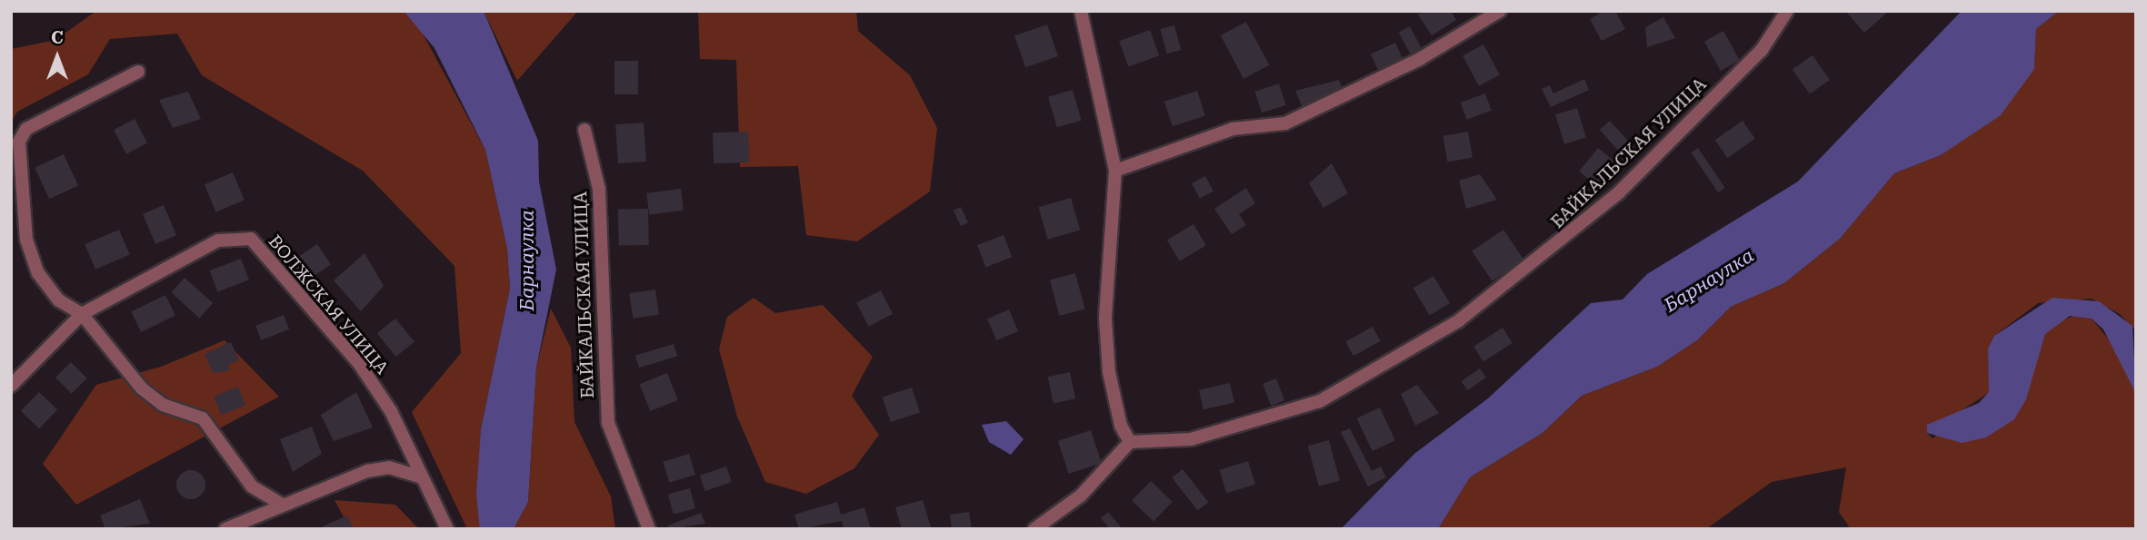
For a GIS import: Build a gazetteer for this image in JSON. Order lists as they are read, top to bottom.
{
  "streets": {
    "street": ["БАЙКАЛЬСКАЯ УЛИЦА", "ВОЛЖСКАЯ УЛИЦА"]
  },
  "water": ["Барнаулка"],
  "north": "top"
}
